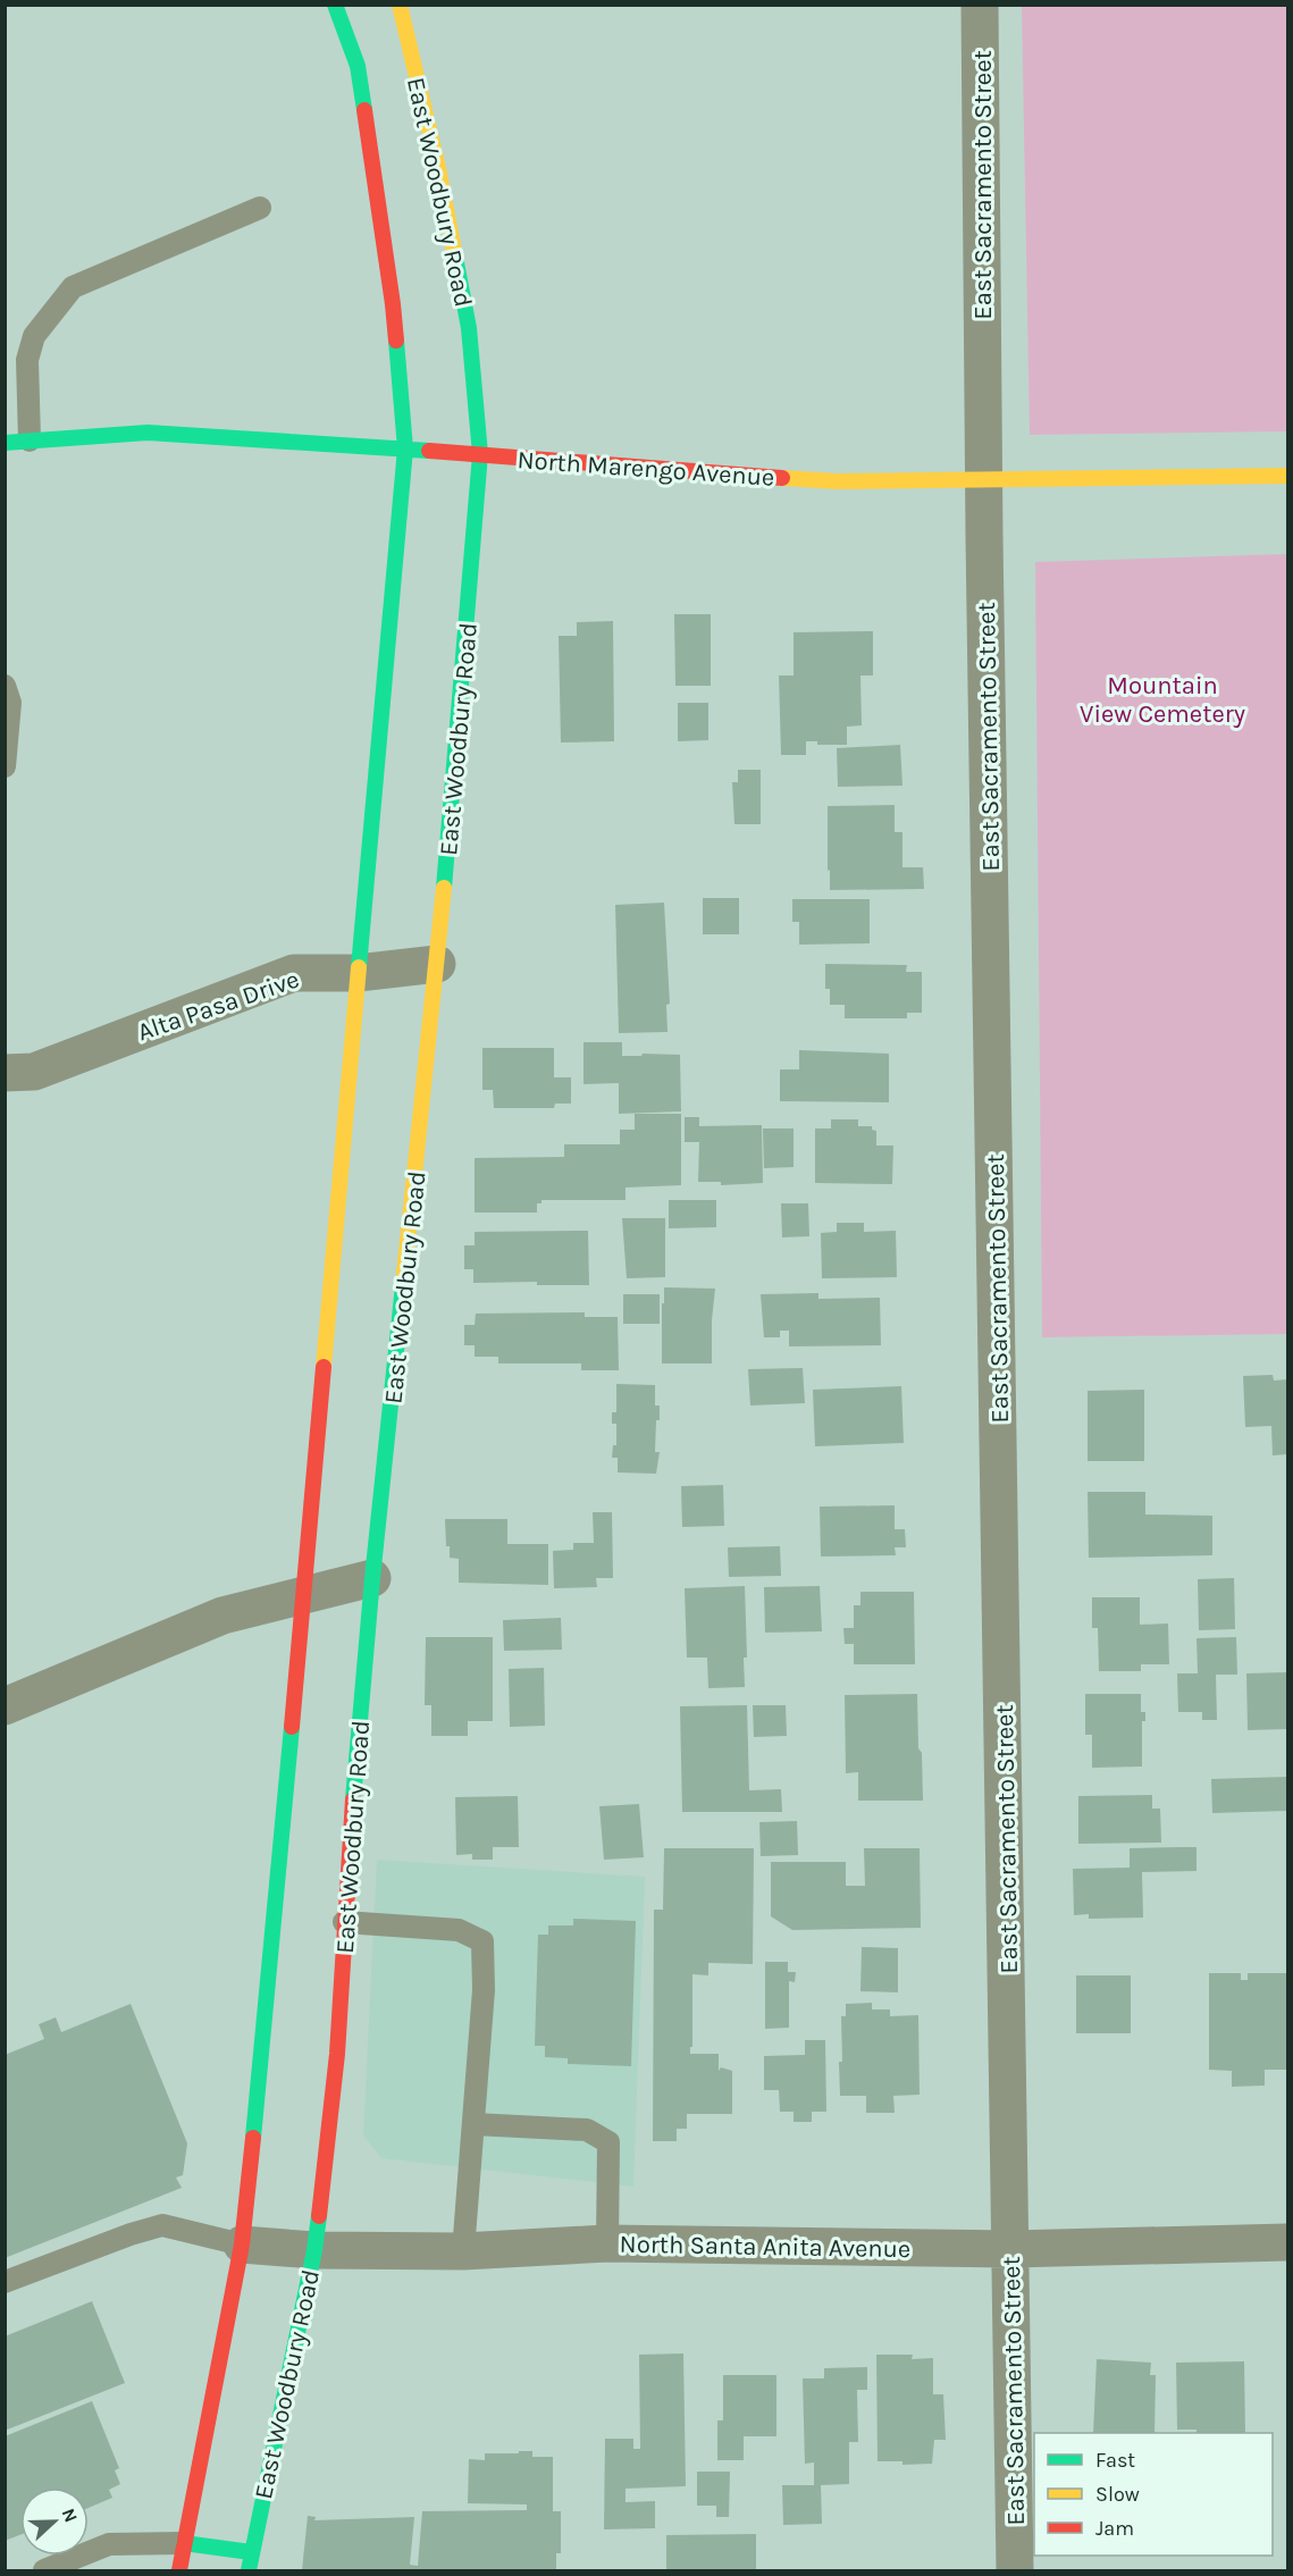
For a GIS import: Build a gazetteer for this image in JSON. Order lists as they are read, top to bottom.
{
  "streets": {
    "main road": ["East Woodbury Road", "North Marengo Avenue"],
    "street": ["East Sacramento Street", "Alta Pasa Drive", "North Santa Anita Avenue"]
  },
  "crossings": [
    ["East Sacramento Street", "North Marengo Avenue"],
    ["East Sacramento Street", "North Santa Anita Avenue"],
    ["East Woodbury Road", "North Marengo Avenue"],
    ["East Woodbury Road", "Alta Pasa Drive"],
    ["East Woodbury Road", "North Santa Anita Avenue"]
  ],
  "parks": ["Mountain View Cemetery"],
  "legend": ["Fast", "Slow", "Jam"],
  "north": "right"
}
